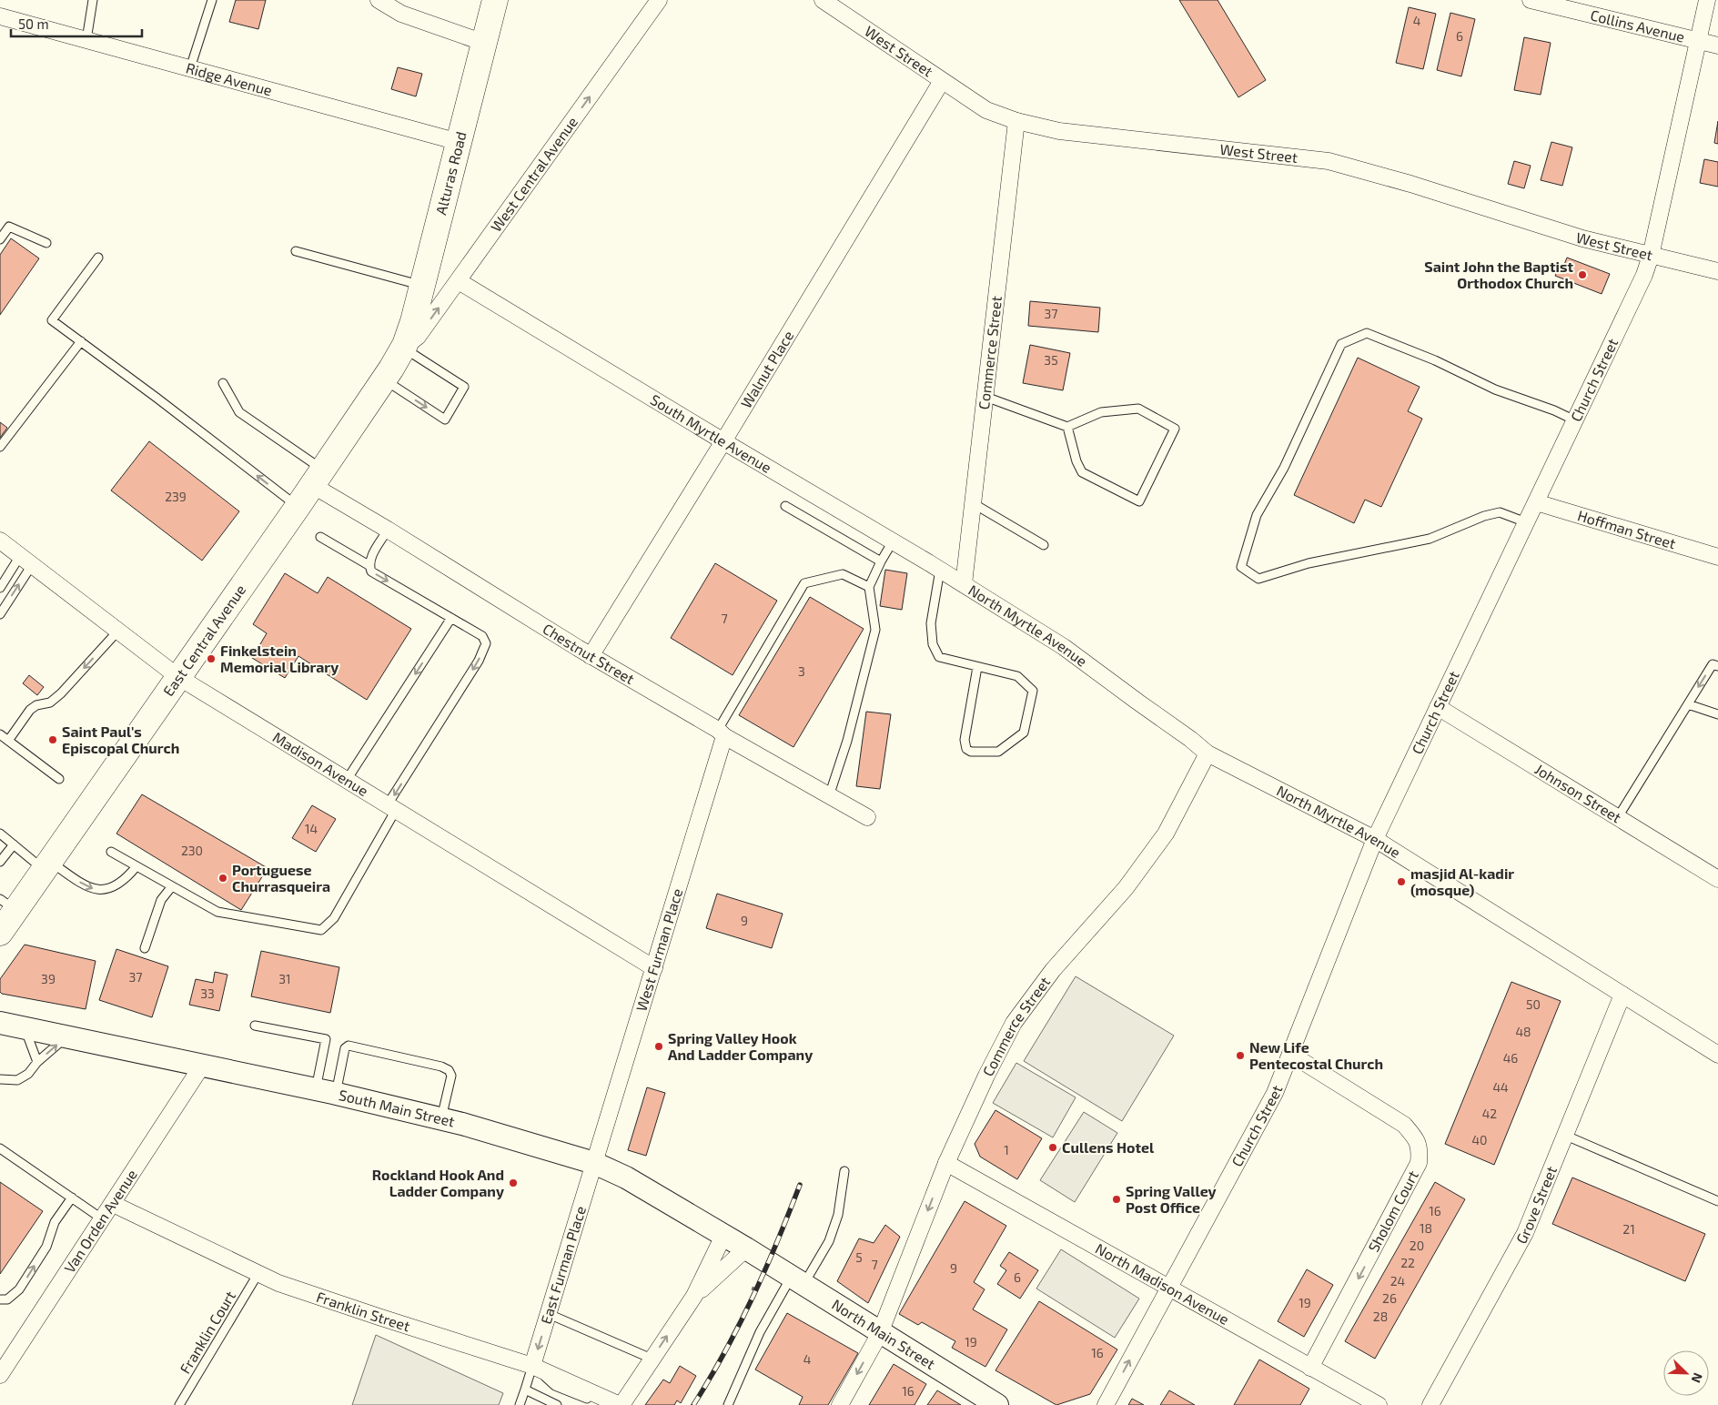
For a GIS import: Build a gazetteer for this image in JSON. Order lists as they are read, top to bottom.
{
  "streets": {
    "main road": [
      "Alturas Road",
      "East Central Avenue",
      "South Main Street",
      "North Main Street"
    ],
    "street": [
      "Collins Avenue",
      "West Street",
      "Ridge Avenue",
      "West Central Avenue",
      "Commerce Street",
      "Walnut Place",
      "Church Street",
      "South Myrtle Avenue",
      "Hoffman Street",
      "North Myrtle Avenue",
      "Chestnut Street",
      "Madison Avenue",
      "Johnson Street",
      "West Furman Place",
      "Grove Street",
      "Sholom Court",
      "Van Orden Avenue",
      "East Furman Place",
      "North Madison Avenue",
      "Franklin Street"
    ],
    "lane": ["Franklin Court"]
  },
  "crossings": [
    ["Collins Avenue", "Church Street"],
    ["West Street", "Commerce Street"],
    ["West Street", "Walnut Place"],
    ["West Street", "Church Street"],
    ["Ridge Avenue", "Alturas Road"],
    ["Alturas Road", "West Central Avenue"],
    ["Alturas Road", "East Central Avenue"],
    ["West Central Avenue", "South Myrtle Avenue"],
    ["West Central Avenue", "East Central Avenue"],
    ["Commerce Street", "South Myrtle Avenue"],
    ["Commerce Street", "North Myrtle Avenue"],
    ["Commerce Street", "North Madison Avenue"],
    ["Commerce Street", "North Main Street"],
    ["Walnut Place", "South Myrtle Avenue"],
    ["Walnut Place", "Chestnut Street"],
    ["Church Street", "Hoffman Street"],
    ["Church Street", "North Myrtle Avenue"],
    ["Church Street", "Johnson Street"],
    ["Church Street", "Sholom Court"],
    ["Church Street", "North Madison Avenue"],
    ["South Myrtle Avenue", "North Myrtle Avenue"],
    ["North Myrtle Avenue", "Grove Street"],
    ["East Central Avenue", "Chestnut Street"],
    ["East Central Avenue", "Madison Avenue"],
    ["Chestnut Street", "West Furman Place"],
    ["Madison Avenue", "West Furman Place"],
    ["West Furman Place", "South Main Street"],
    ["West Furman Place", "East Furman Place"],
    ["South Main Street", "Van Orden Avenue"],
    ["South Main Street", "East Furman Place"],
    ["South Main Street", "North Main Street"],
    ["Sholom Court", "North Madison Avenue"],
    ["Van Orden Avenue", "Franklin Street"],
    ["East Furman Place", "Franklin Street"],
    ["Franklin Street", "Franklin Court"]
  ],
  "one_way": ["West Central Avenue"],
  "places": [
    "Saint John the Baptist Orthodox Church",
    "Finkelstein Memorial Library",
    "Saint Paul's Episcopal Church",
    "Portuguese Churrasqueira",
    "masjid Al-kadir (mosque)",
    "Spring Valley Hook And Ladder Company",
    "New Life Pentecostal Church",
    "Cullens Hotel",
    "Rockland Hook And Ladder Company",
    "Spring Valley Post Office"
  ],
  "house_numbers": [
    "4",
    "6",
    "37",
    "35",
    "239",
    "7",
    "3",
    "14",
    "230",
    "9",
    "37",
    "39",
    "31",
    "33",
    "50",
    "48",
    "46",
    "44",
    "42",
    "40",
    "1",
    "16",
    "18",
    "21",
    "20",
    "5",
    "22",
    "7",
    "9",
    "6",
    "24",
    "26",
    "19",
    "28",
    "19",
    "16",
    "4",
    "16"
  ],
  "scale_bar": "50 m",
  "north": "bottom right"
}
